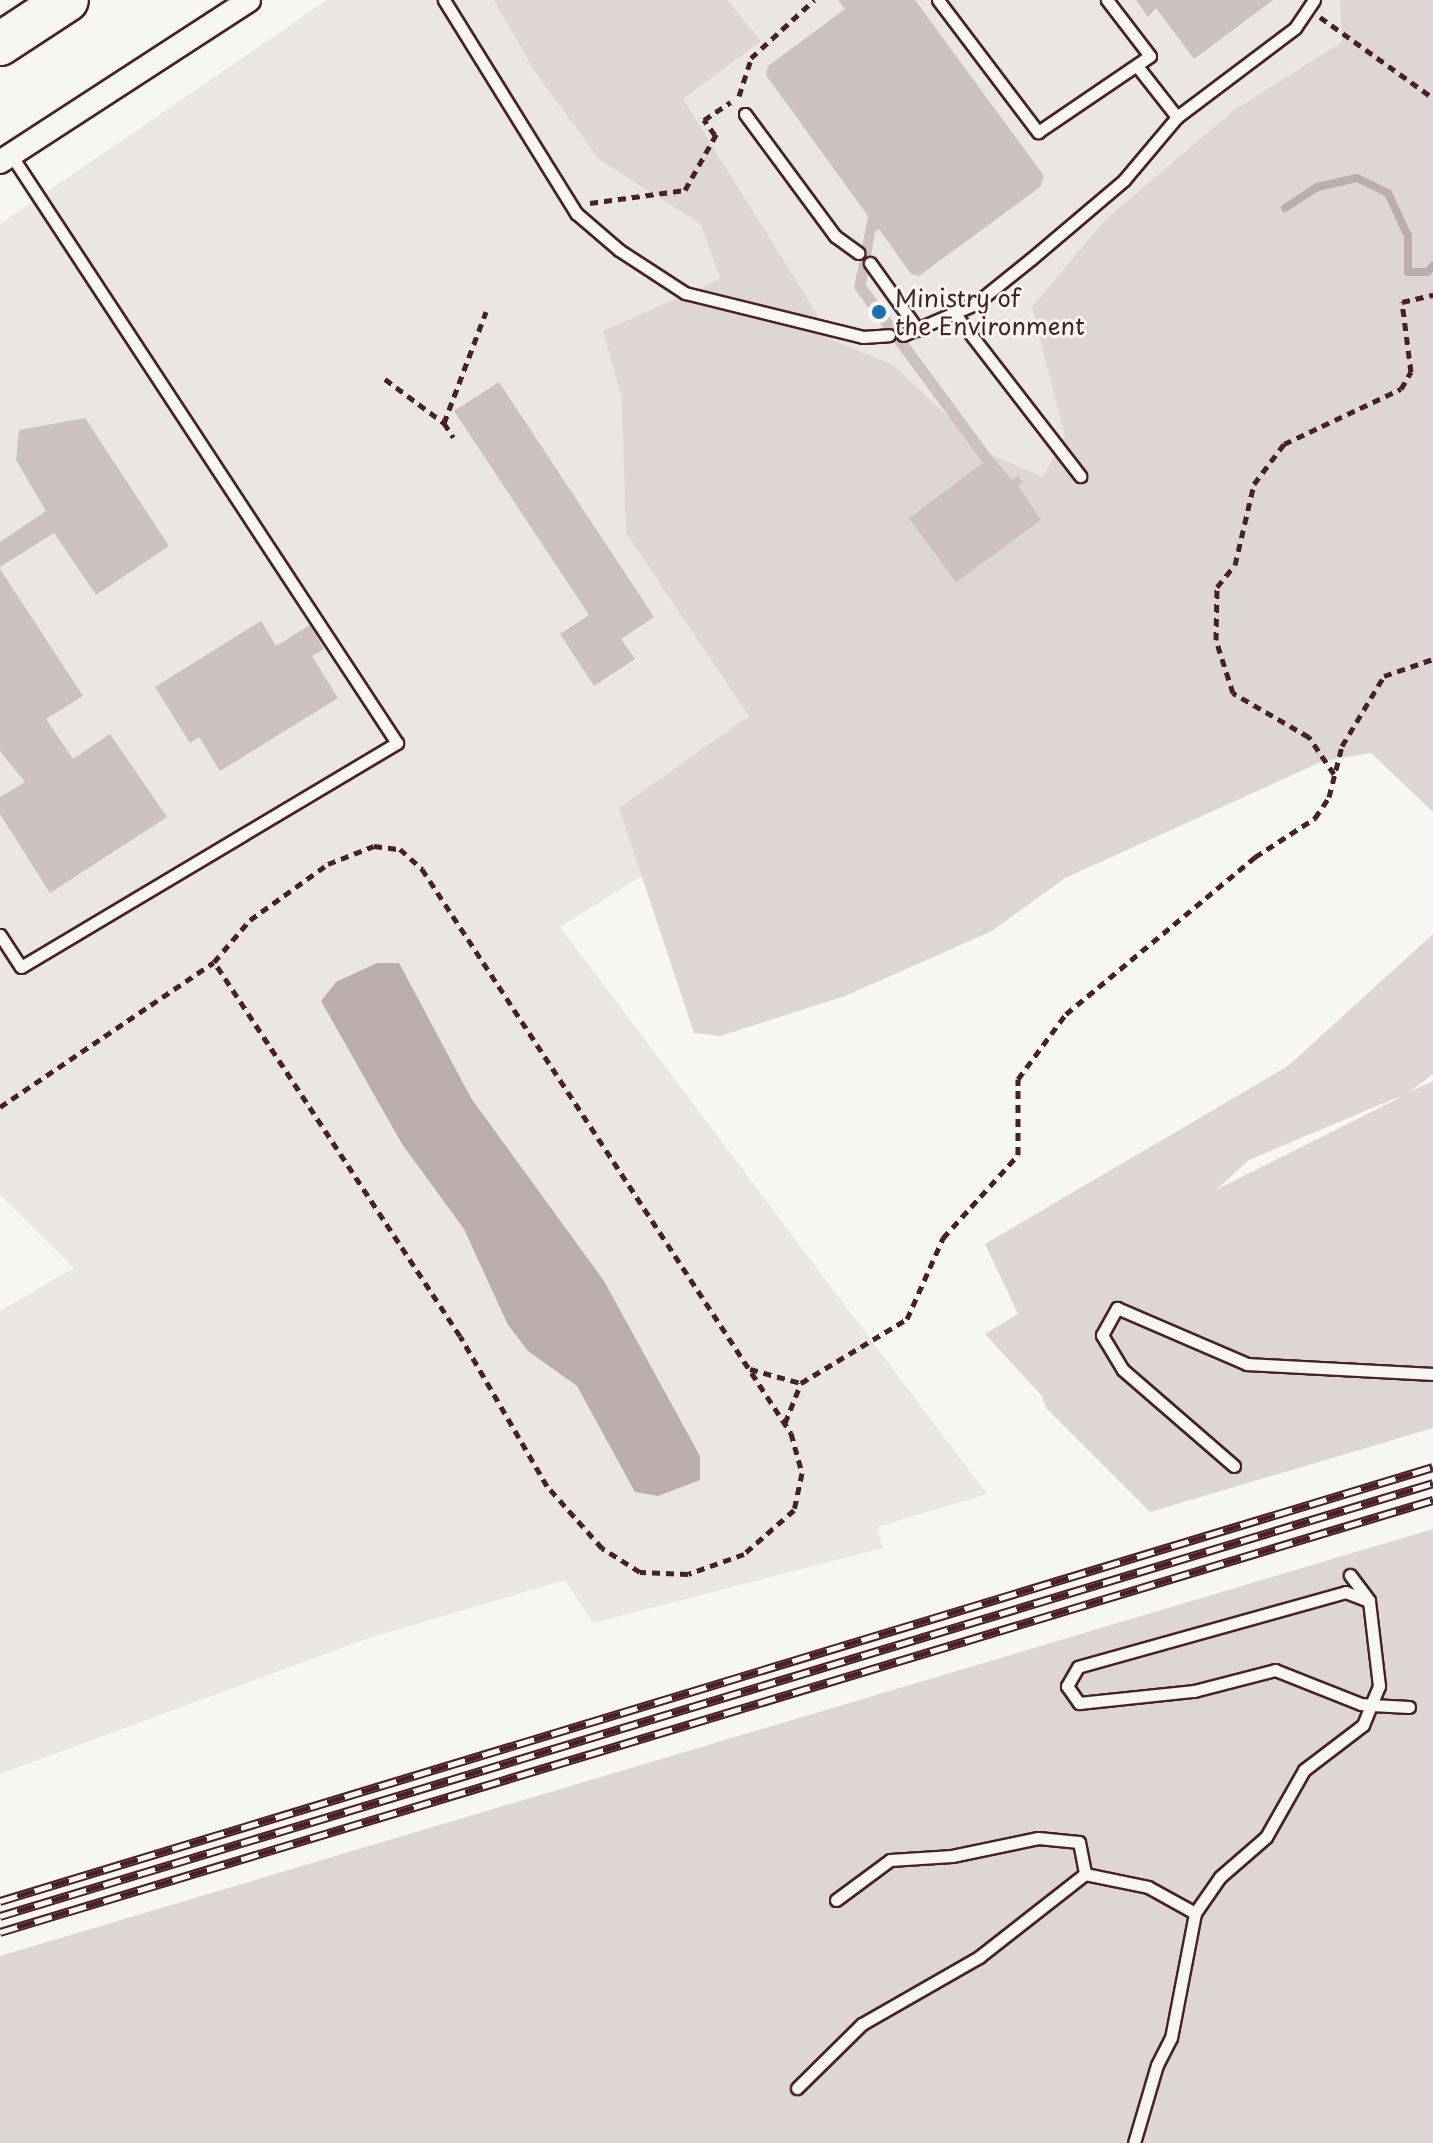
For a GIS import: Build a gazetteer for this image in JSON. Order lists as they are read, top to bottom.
{
  "places": ["Ministry of the Environment"]
}
